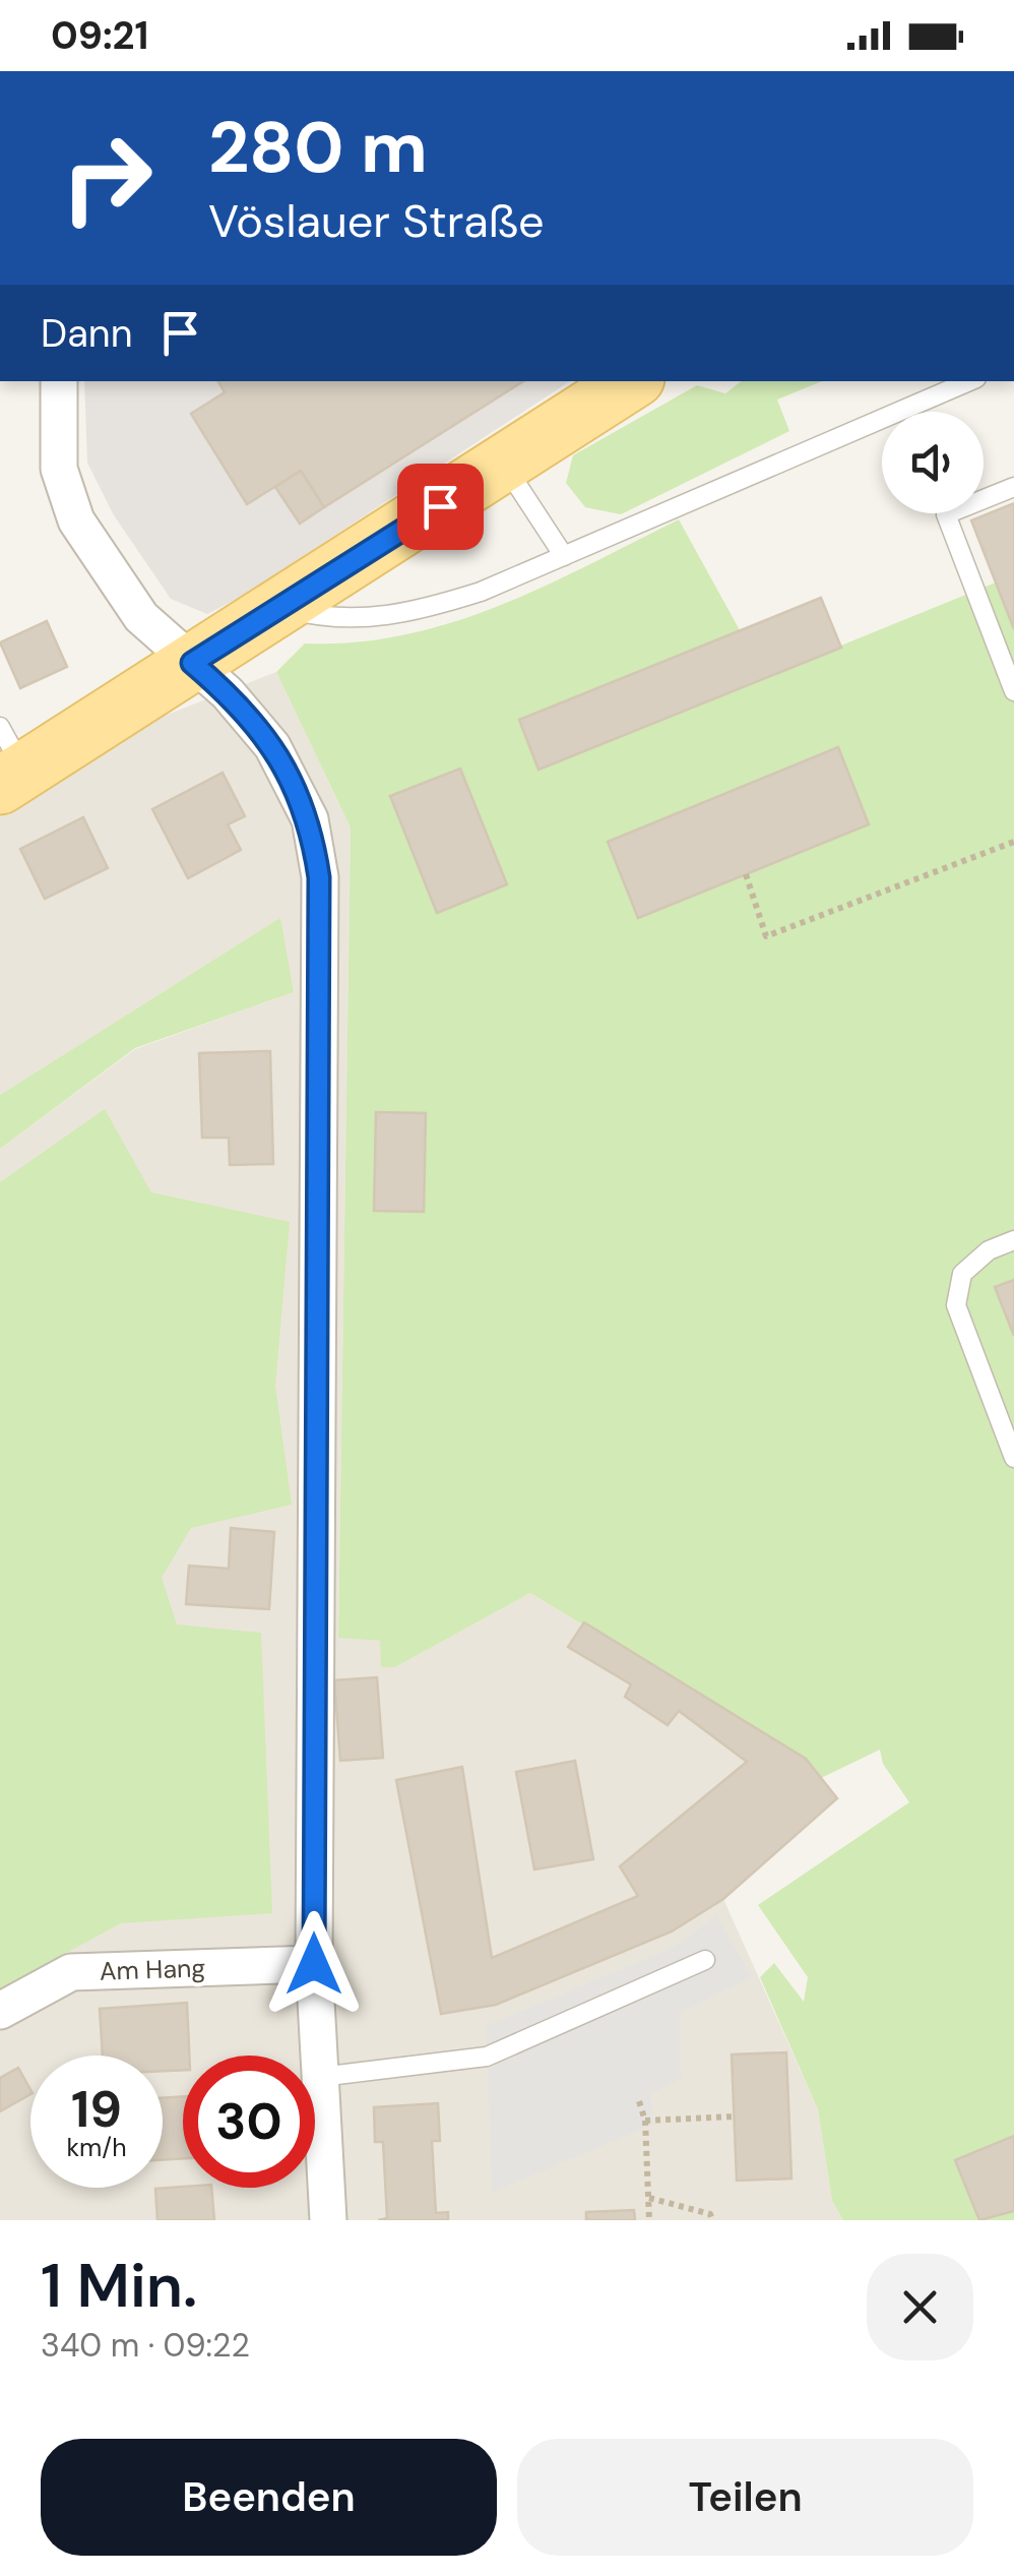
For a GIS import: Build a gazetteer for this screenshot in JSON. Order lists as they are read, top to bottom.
{
  "streets": {
    "street": ["Am Hang"]
  },
  "page": {
    "status": "09:21",
    "turn": ["280 m", "Vöslauer Straße"],
    "then": "Dann",
    "speed": "19 km/h",
    "limit": "30",
    "heading": ["1 Min.", "340 m · 09:22"],
    "buttons": ["Beenden", "Teilen"]
  }
}
